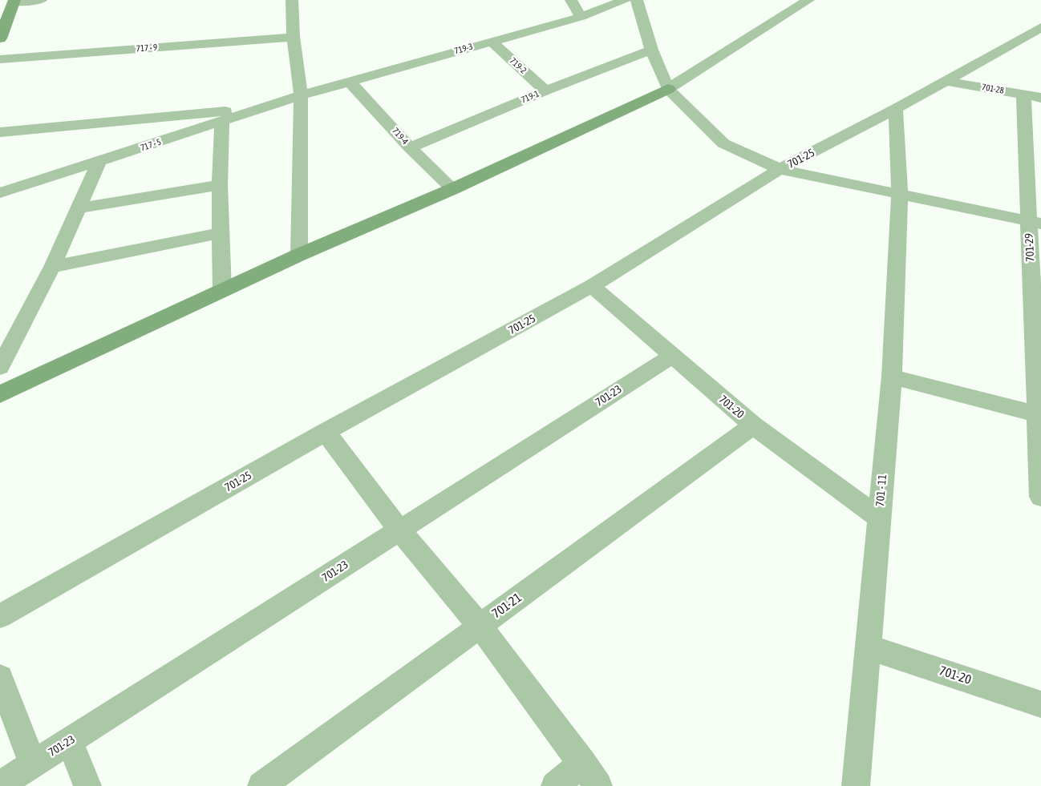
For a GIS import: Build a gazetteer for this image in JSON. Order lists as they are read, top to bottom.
{
  "streets": {
    "street": [
      "717 - 9",
      "719-3",
      "719-2",
      "701-28",
      "719-1",
      "719-4",
      "717 - 5",
      "701-25",
      "701-29",
      "701-23",
      "701-20",
      "701 - 11",
      "701-21"
    ]
  },
  "crossings": [
    ["719-3", "719-2"],
    ["719-3", "719-4"],
    ["719-3", "717 - 5"],
    ["719-2", "719-1"],
    ["701-28", "701-25"],
    ["701-28", "701-29"],
    ["719-1", "719-4"],
    ["701-25", "701-20"],
    ["701-25", "701 - 11"],
    ["701-23", "701-20"],
    ["701-20", "701 - 11"],
    ["701-20", "701-21"]
  ]
}
